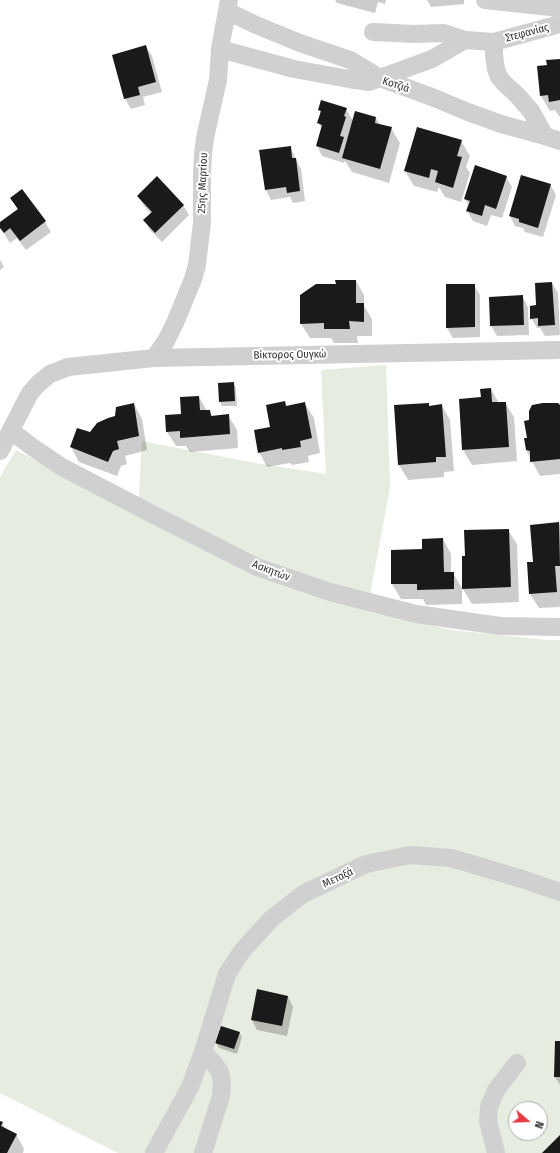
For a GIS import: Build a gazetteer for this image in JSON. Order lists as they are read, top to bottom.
{
  "streets": {
    "street": [
      "Στεφανίας",
      "Κοτζιά",
      "25ης Μαρτίου",
      "Βίκτορος Ουγκώ",
      "Ασκητών",
      "Μεταξά"
    ]
  },
  "crossings": [
    ["Στεφανίας", "Κοτζιά"],
    ["Κοτζιά", "25ης Μαρτίου"],
    ["25ης Μαρτίου", "Βίκτορος Ουγκώ"],
    ["Βίκτορος Ουγκώ", "Ασκητών"]
  ],
  "north": "right"
}
